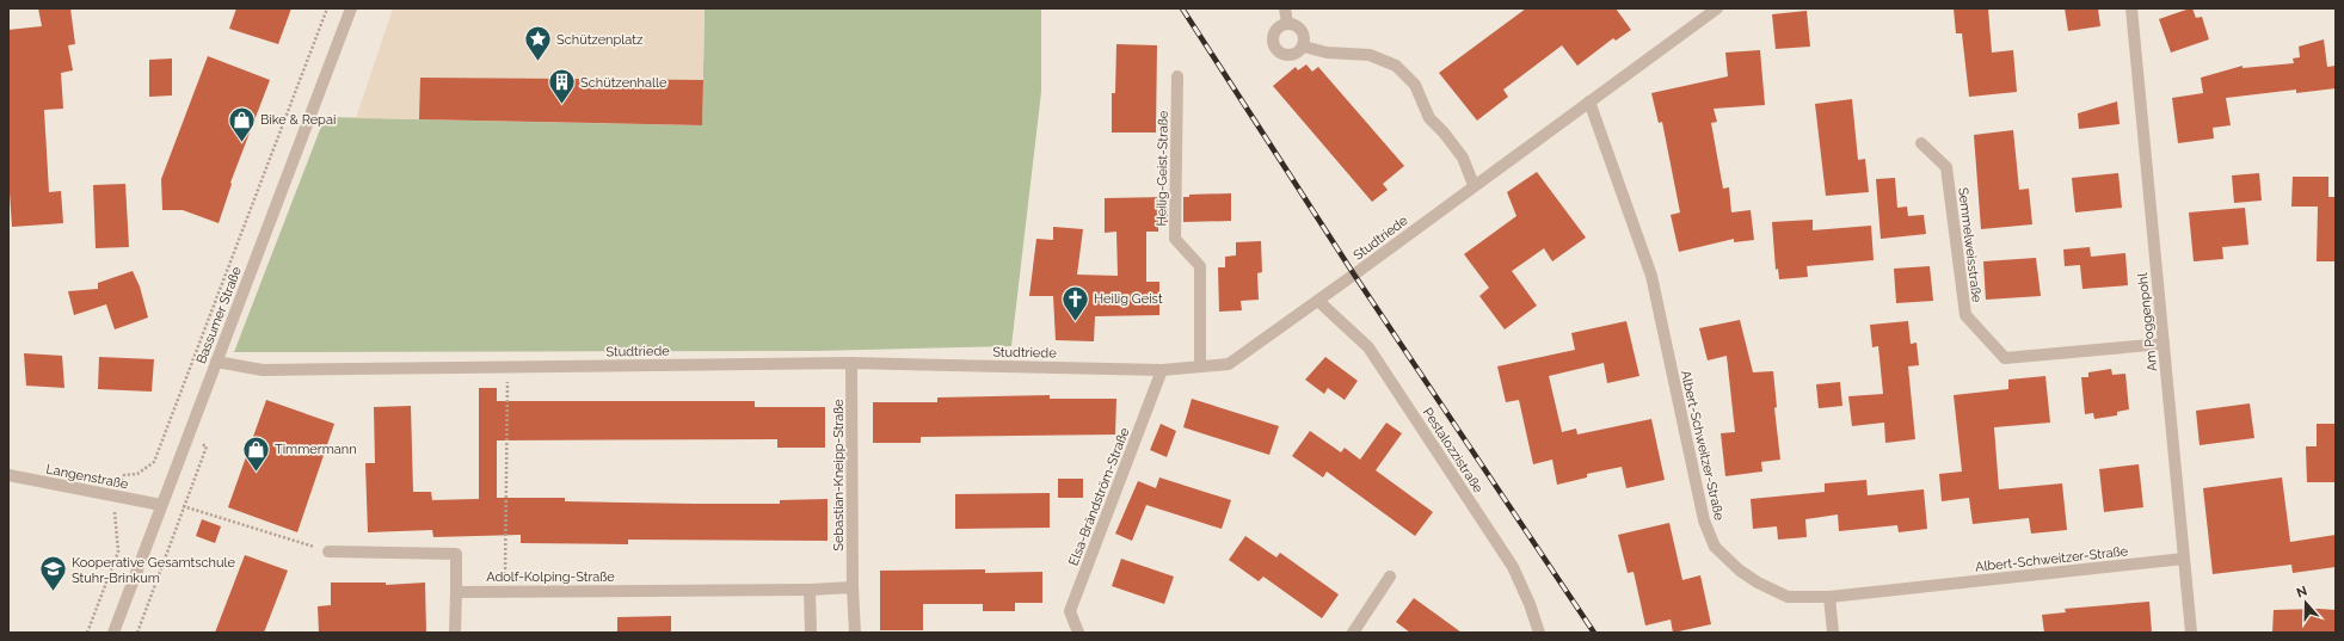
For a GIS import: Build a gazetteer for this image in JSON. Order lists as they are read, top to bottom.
{
  "streets": {
    "street": [
      "Heilig-Geist-Straße",
      "Studtriede",
      "Semmelweisstraße",
      "Bassumer Straße",
      "Am Poggenpohl",
      "Albert-Schweitzer-Straße",
      "Pestalozzistraße",
      "Sebastian-Kneipp-Straße",
      "Langenstraße",
      "Elsa-Brändström-Straße",
      "Adolf-Kolping-Straße"
    ]
  },
  "crossings": [
    ["Heilig-Geist-Straße", "Studtriede"],
    ["Studtriede", "Bassumer Straße"],
    ["Studtriede", "Albert-Schweitzer-Straße"],
    ["Studtriede", "Pestalozzistraße"],
    ["Studtriede", "Sebastian-Kneipp-Straße"],
    ["Studtriede", "Elsa-Brändström-Straße"],
    ["Semmelweisstraße", "Am Poggenpohl"],
    ["Bassumer Straße", "Langenstraße"],
    ["Am Poggenpohl", "Albert-Schweitzer-Straße"]
  ],
  "places": {
    "place": ["Schützenplatz"],
    "building": ["Schützenhalle"],
    "shop": ["Bike & Repai", "Timmermann"],
    "church": ["Heilig Geist"],
    "school or university": ["Kooperative Gesamtschule Stuhr-Brinkum"]
  },
  "north": "top"
}
